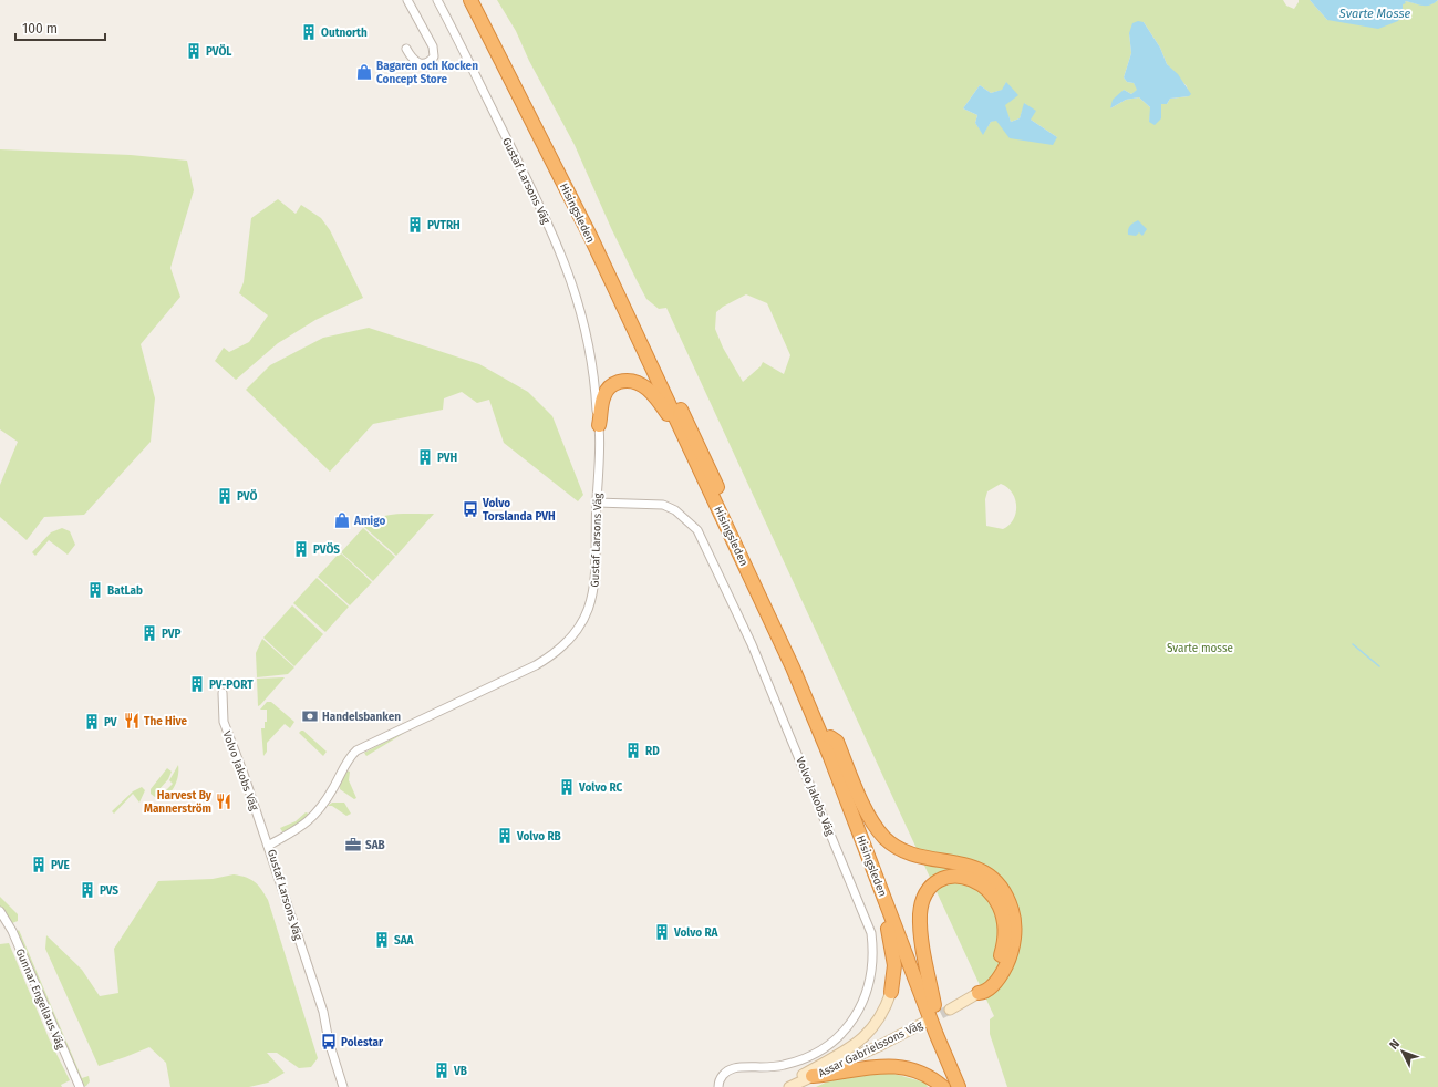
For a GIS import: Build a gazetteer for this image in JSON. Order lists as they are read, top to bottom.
{
  "streets": {
    "highway": ["Hisingsleden"],
    "street": [
      "Gustaf Larsons Väg",
      "Volvo Jakobs Väg",
      "Gunnar Engellaus Väg",
      "Assar Gabrielssons Väg"
    ]
  },
  "crossings": [
    ["Gustaf Larsons Väg", "Volvo Jakobs Väg"]
  ],
  "water": ["Svarte Mosse"],
  "parks": ["Svarte mosse"],
  "places": {
    "building": [
      "Outnorth",
      "PVÖL",
      "PVTRH",
      "PVH",
      "PVÖ",
      "PVÖS",
      "BatLab",
      "PVP",
      "PV-PORT",
      "PV",
      "RD",
      "Volvo RC",
      "Volvo RB",
      "PVE",
      "PVS",
      "Volvo RA",
      "SAA",
      "VB"
    ],
    "shop": ["Bagaren och Kocken Concept Store", "Amigo"],
    "bus stop": ["Volvo Torslanda PVH", "Polestar"],
    "bank": ["Handelsbanken"],
    "restaurant": ["The Hive", "Harvest By Mannerström"],
    "office": ["SAB"]
  },
  "scale_bar": "100 m",
  "north": "top left"
}
